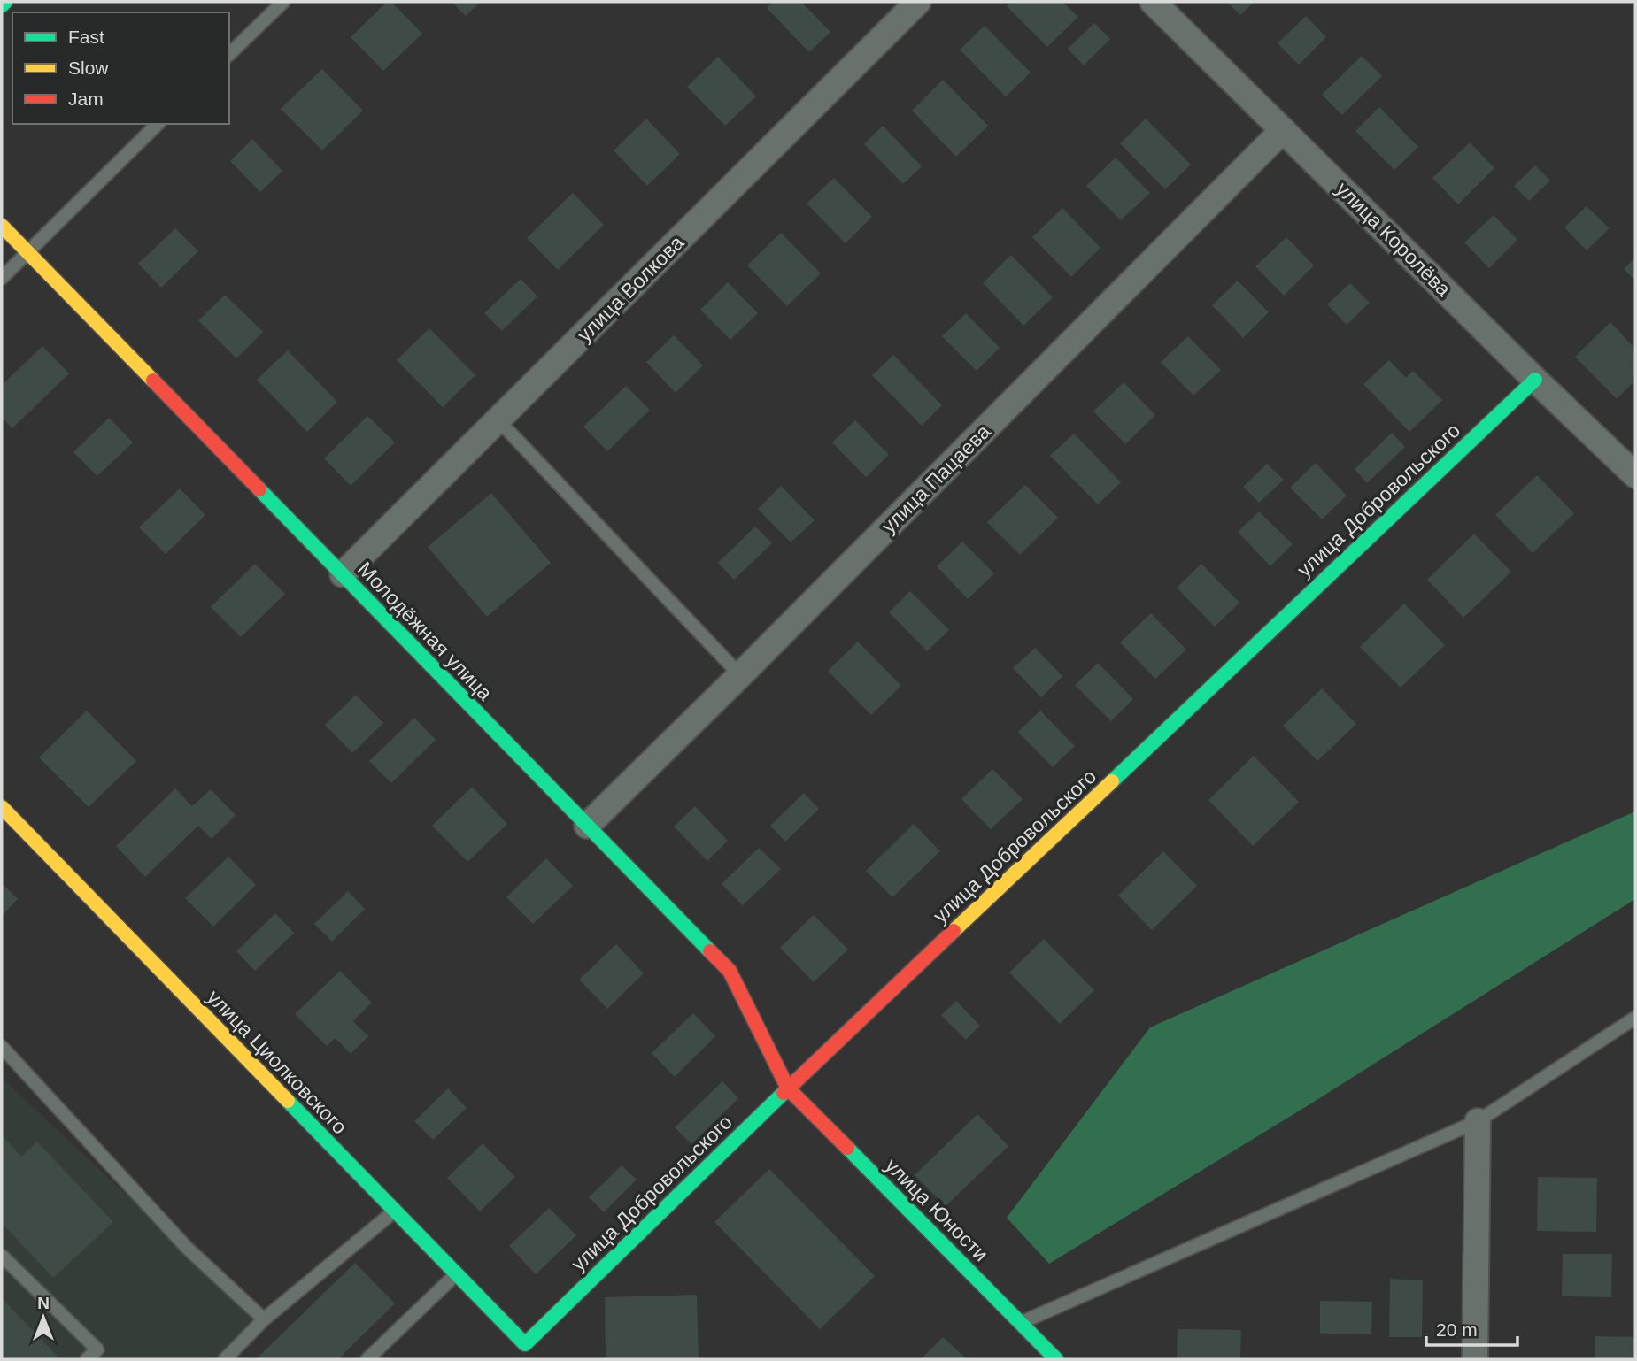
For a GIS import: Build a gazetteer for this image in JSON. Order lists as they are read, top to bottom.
{
  "streets": {
    "street": [
      "улица Королёва",
      "улица Волкова",
      "улица Пацаева",
      "улица Добровольского",
      "Молодёжная улица",
      "улица Циолковского",
      "улица Юности"
    ]
  },
  "crossings": [
    ["улица Королёва", "улица Пацаева"],
    ["улица Королёва", "улица Добровольского"],
    ["улица Волкова", "Молодёжная улица"],
    ["улица Пацаева", "Молодёжная улица"],
    ["улица Добровольского", "Молодёжная улица"],
    ["улица Добровольского", "улица Циолковского"],
    ["улица Добровольского", "улица Юности"],
    ["Молодёжная улица", "улица Юности"]
  ],
  "legend": ["Fast", "Slow", "Jam"],
  "scale_bar": "20 m",
  "north": "top"
}
